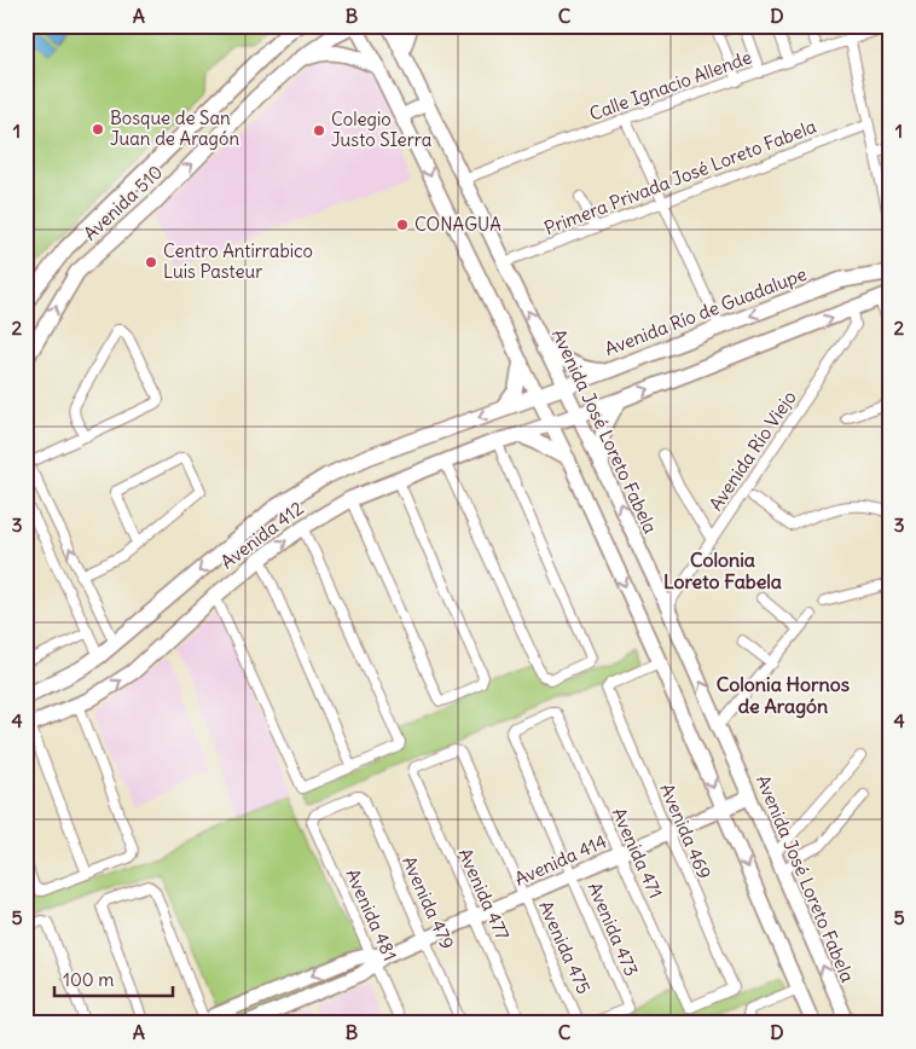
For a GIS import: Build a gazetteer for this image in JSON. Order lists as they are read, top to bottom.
{
  "streets": {
    "main road": [
      "Avenida 510",
      "Avenida Río de Guadalupe",
      "Avenida José Loreto Fabela",
      "Avenida 412",
      "Avenida 414"
    ],
    "street": [
      "Calle Ignacio Allende",
      "Primera Privada José Loreto Fabela",
      "Avenida Río Viejo",
      "Avenida 469",
      "Avenida 471",
      "Avenida 477",
      "Avenida 479",
      "Avenida 481",
      "Avenida 473",
      "Avenida 475"
    ]
  },
  "crossings": [
    ["Calle Ignacio Allende", "Avenida José Loreto Fabela"],
    ["Primera Privada José Loreto Fabela", "Avenida José Loreto Fabela"],
    ["Avenida Río de Guadalupe", "Avenida José Loreto Fabela"],
    ["Avenida Río de Guadalupe", "Avenida 412"],
    ["Avenida José Loreto Fabela", "Avenida Río Viejo"],
    ["Avenida José Loreto Fabela", "Avenida 414"],
    ["Avenida 469", "Avenida 471"],
    ["Avenida 469", "Avenida 414"],
    ["Avenida 471", "Avenida 414"],
    ["Avenida 471", "Avenida 473"],
    ["Avenida 414", "Avenida 477"],
    ["Avenida 414", "Avenida 479"],
    ["Avenida 414", "Avenida 481"],
    ["Avenida 414", "Avenida 473"],
    ["Avenida 414", "Avenida 475"],
    ["Avenida 477", "Avenida 475"],
    ["Avenida 479", "Avenida 481"]
  ],
  "districts": ["Colonia Loreto Fabela", "Colonia Hornos de Aragón"],
  "places": [
    "Bosque de San Juan de Aragón",
    "Colegio Justo SIerra",
    "CONAGUA",
    "Centro Antirrabico Luis Pasteur"
  ],
  "scale_bar": "100 m",
  "grid": {
    "columns": [
      "A",
      "B",
      "C",
      "D"
    ],
    "rows": [
      "1",
      "2",
      "3",
      "4",
      "5"
    ]
  }
}
